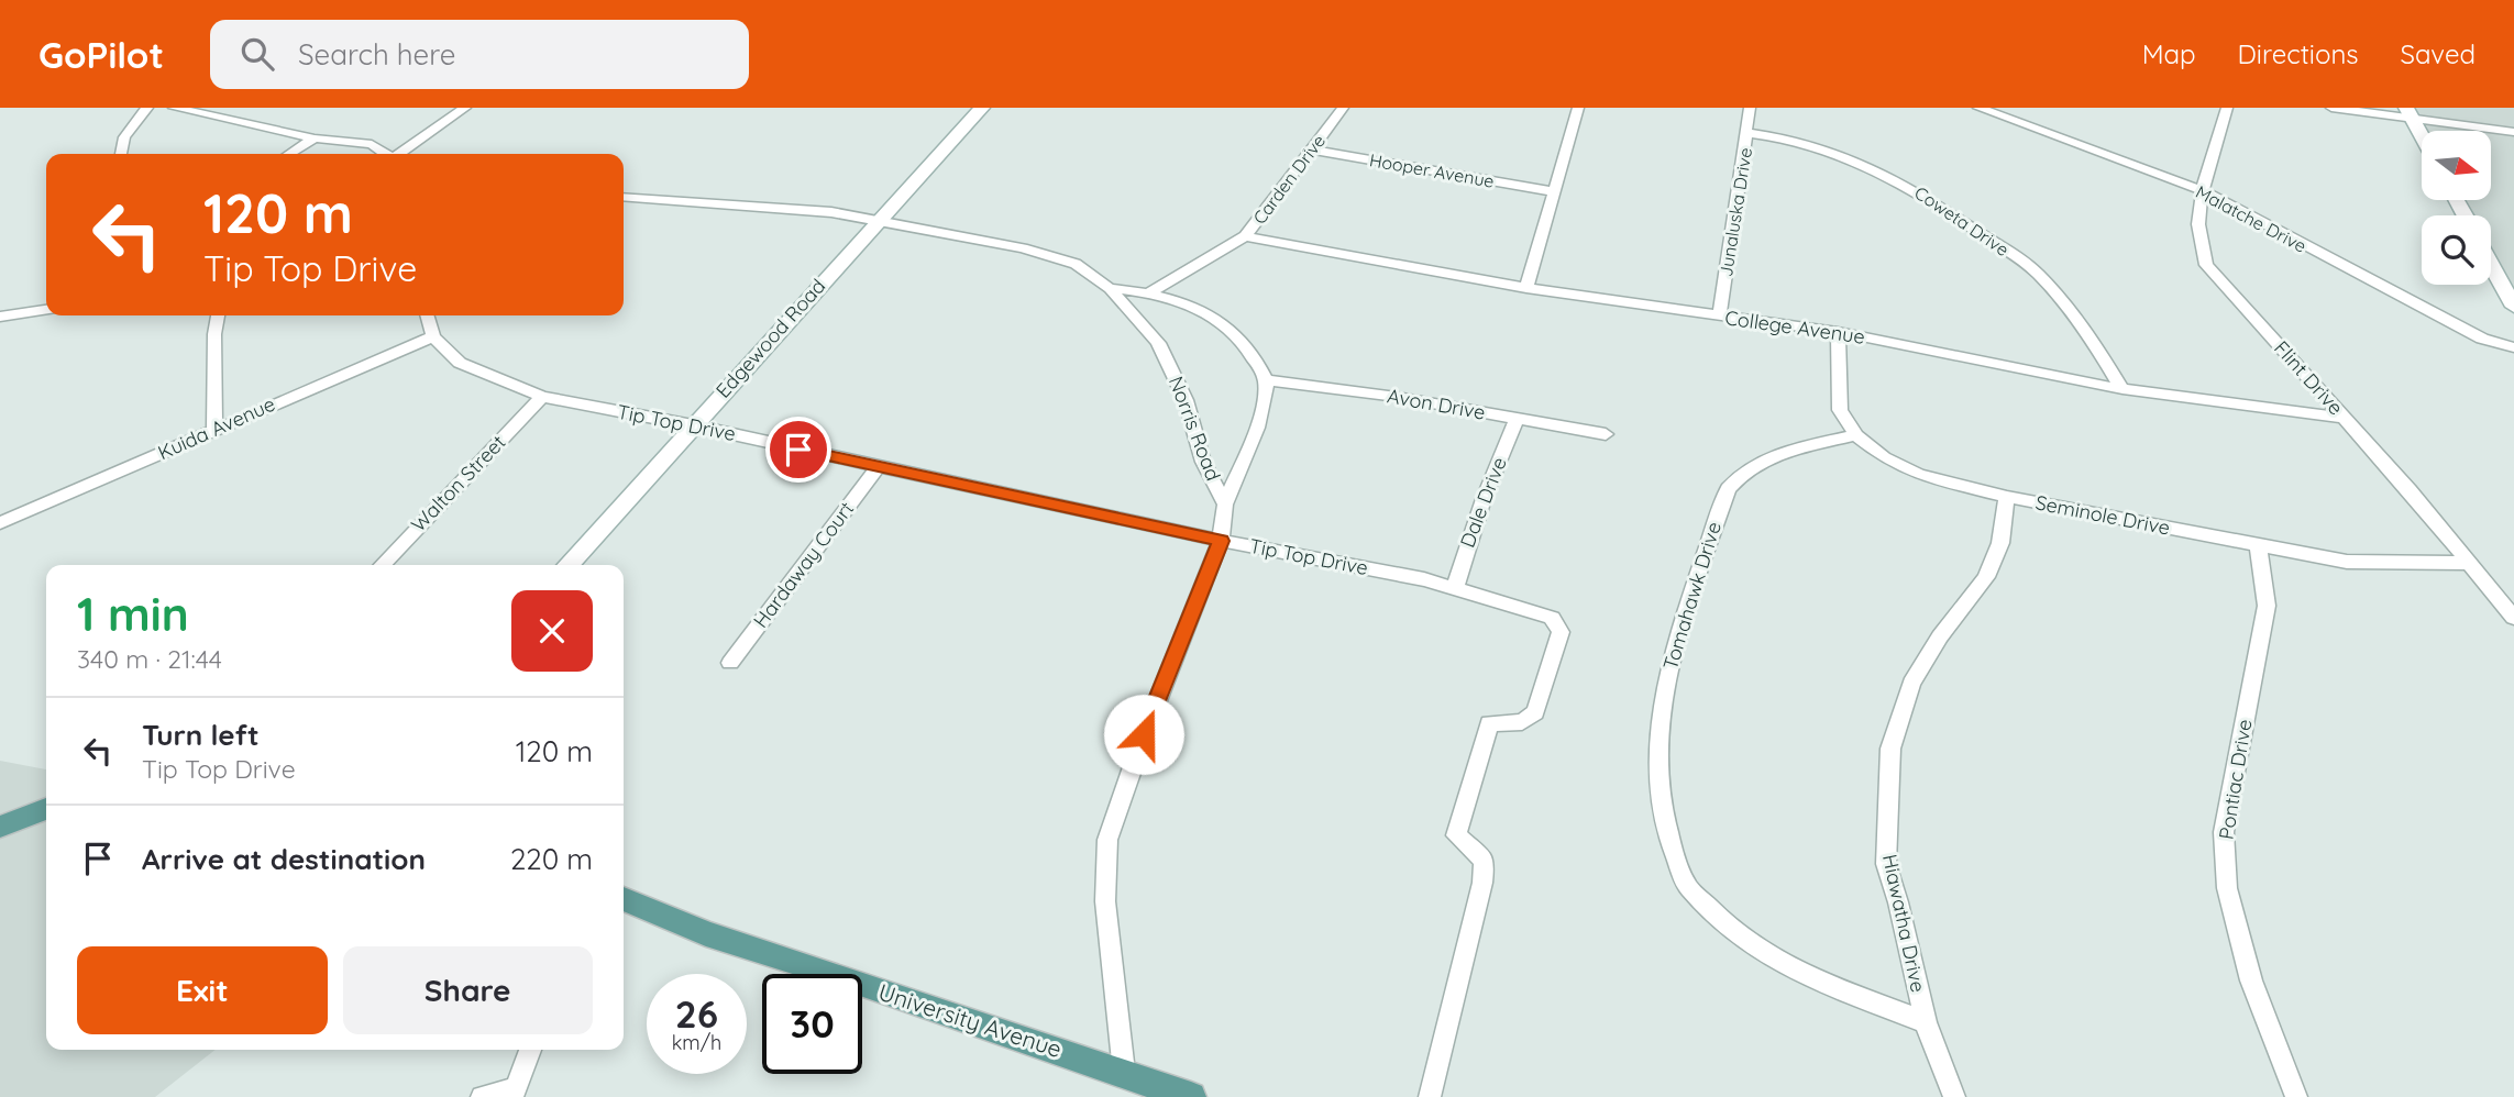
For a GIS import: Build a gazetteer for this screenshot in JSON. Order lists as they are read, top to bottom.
{
  "streets": {
    "main road": ["University Avenue"],
    "street": [
      "Hooper Avenue",
      "Carden Drive",
      "Junaluska Drive",
      "Malatche Drive",
      "Coweta Drive",
      "College Avenue",
      "Edgewood Road",
      "Flint Drive",
      "Avon Drive",
      "Tip Top Drive",
      "Kuida Avenue",
      "Norris Road",
      "Walton Street",
      "Dale Drive",
      "Seminole Drive",
      "Hardaway Court",
      "Tomahawk Drive",
      "Pontiac Drive",
      "Hiawatha Drive"
    ]
  },
  "crossings": [
    ["Hooper Avenue", "Carden Drive"],
    ["Carden Drive", "College Avenue"],
    ["Junaluska Drive", "Coweta Drive"],
    ["Junaluska Drive", "College Avenue"],
    ["Malatche Drive", "Flint Drive"],
    ["Coweta Drive", "College Avenue"],
    ["College Avenue", "Flint Drive"],
    ["College Avenue", "Seminole Drive"],
    ["Edgewood Road", "Tip Top Drive"],
    ["Edgewood Road", "Norris Road"],
    ["Flint Drive", "Seminole Drive"],
    ["Avon Drive", "Dale Drive"],
    ["Tip Top Drive", "Kuida Avenue"],
    ["Tip Top Drive", "Norris Road"],
    ["Tip Top Drive", "Walton Street"],
    ["Tip Top Drive", "Dale Drive"],
    ["Tip Top Drive", "Hardaway Court"],
    ["Norris Road", "University Avenue"],
    ["Seminole Drive", "Tomahawk Drive"],
    ["Seminole Drive", "Pontiac Drive"],
    ["Seminole Drive", "Hiawatha Drive"],
    ["Tomahawk Drive", "Hiawatha Drive"]
  ],
  "north": "right",
  "page": {
    "header": "GoPilot",
    "search": "Search here",
    "nav": ["Map", "Directions", "Saved"],
    "turn": ["120 m", "Tip Top Drive"],
    "heading": ["1 min", "340 m · 21:44"],
    "list": [
      {
        "name": "Turn left",
        "note": "Tip Top Drive",
        "value": "120 m"
      },
      {
        "name": "Arrive at destination",
        "value": "220 m"
      }
    ],
    "buttons": ["Exit", "Share"],
    "speed": "26 km/h",
    "limit": "30"
  }
}
